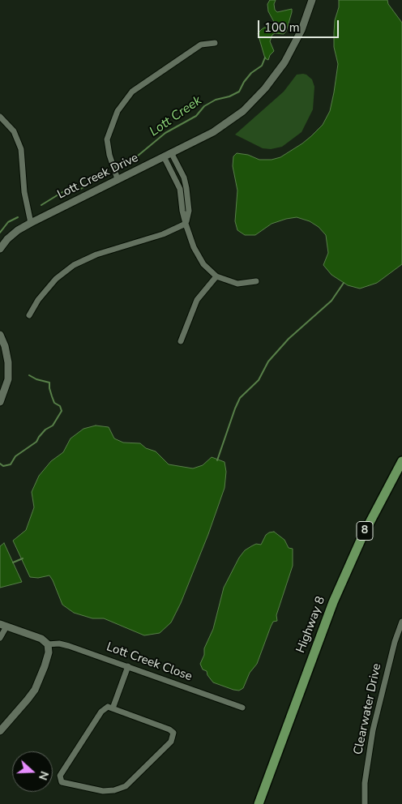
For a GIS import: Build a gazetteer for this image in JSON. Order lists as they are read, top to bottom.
{
  "streets": {
    "main road": ["8", "Highway 8"],
    "street": ["Lott Creek Drive", "Lott Creek Close", "Clearwater Drive"]
  },
  "water": ["Lott Creek"],
  "scale_bar": "100 m",
  "north": "right"
}
